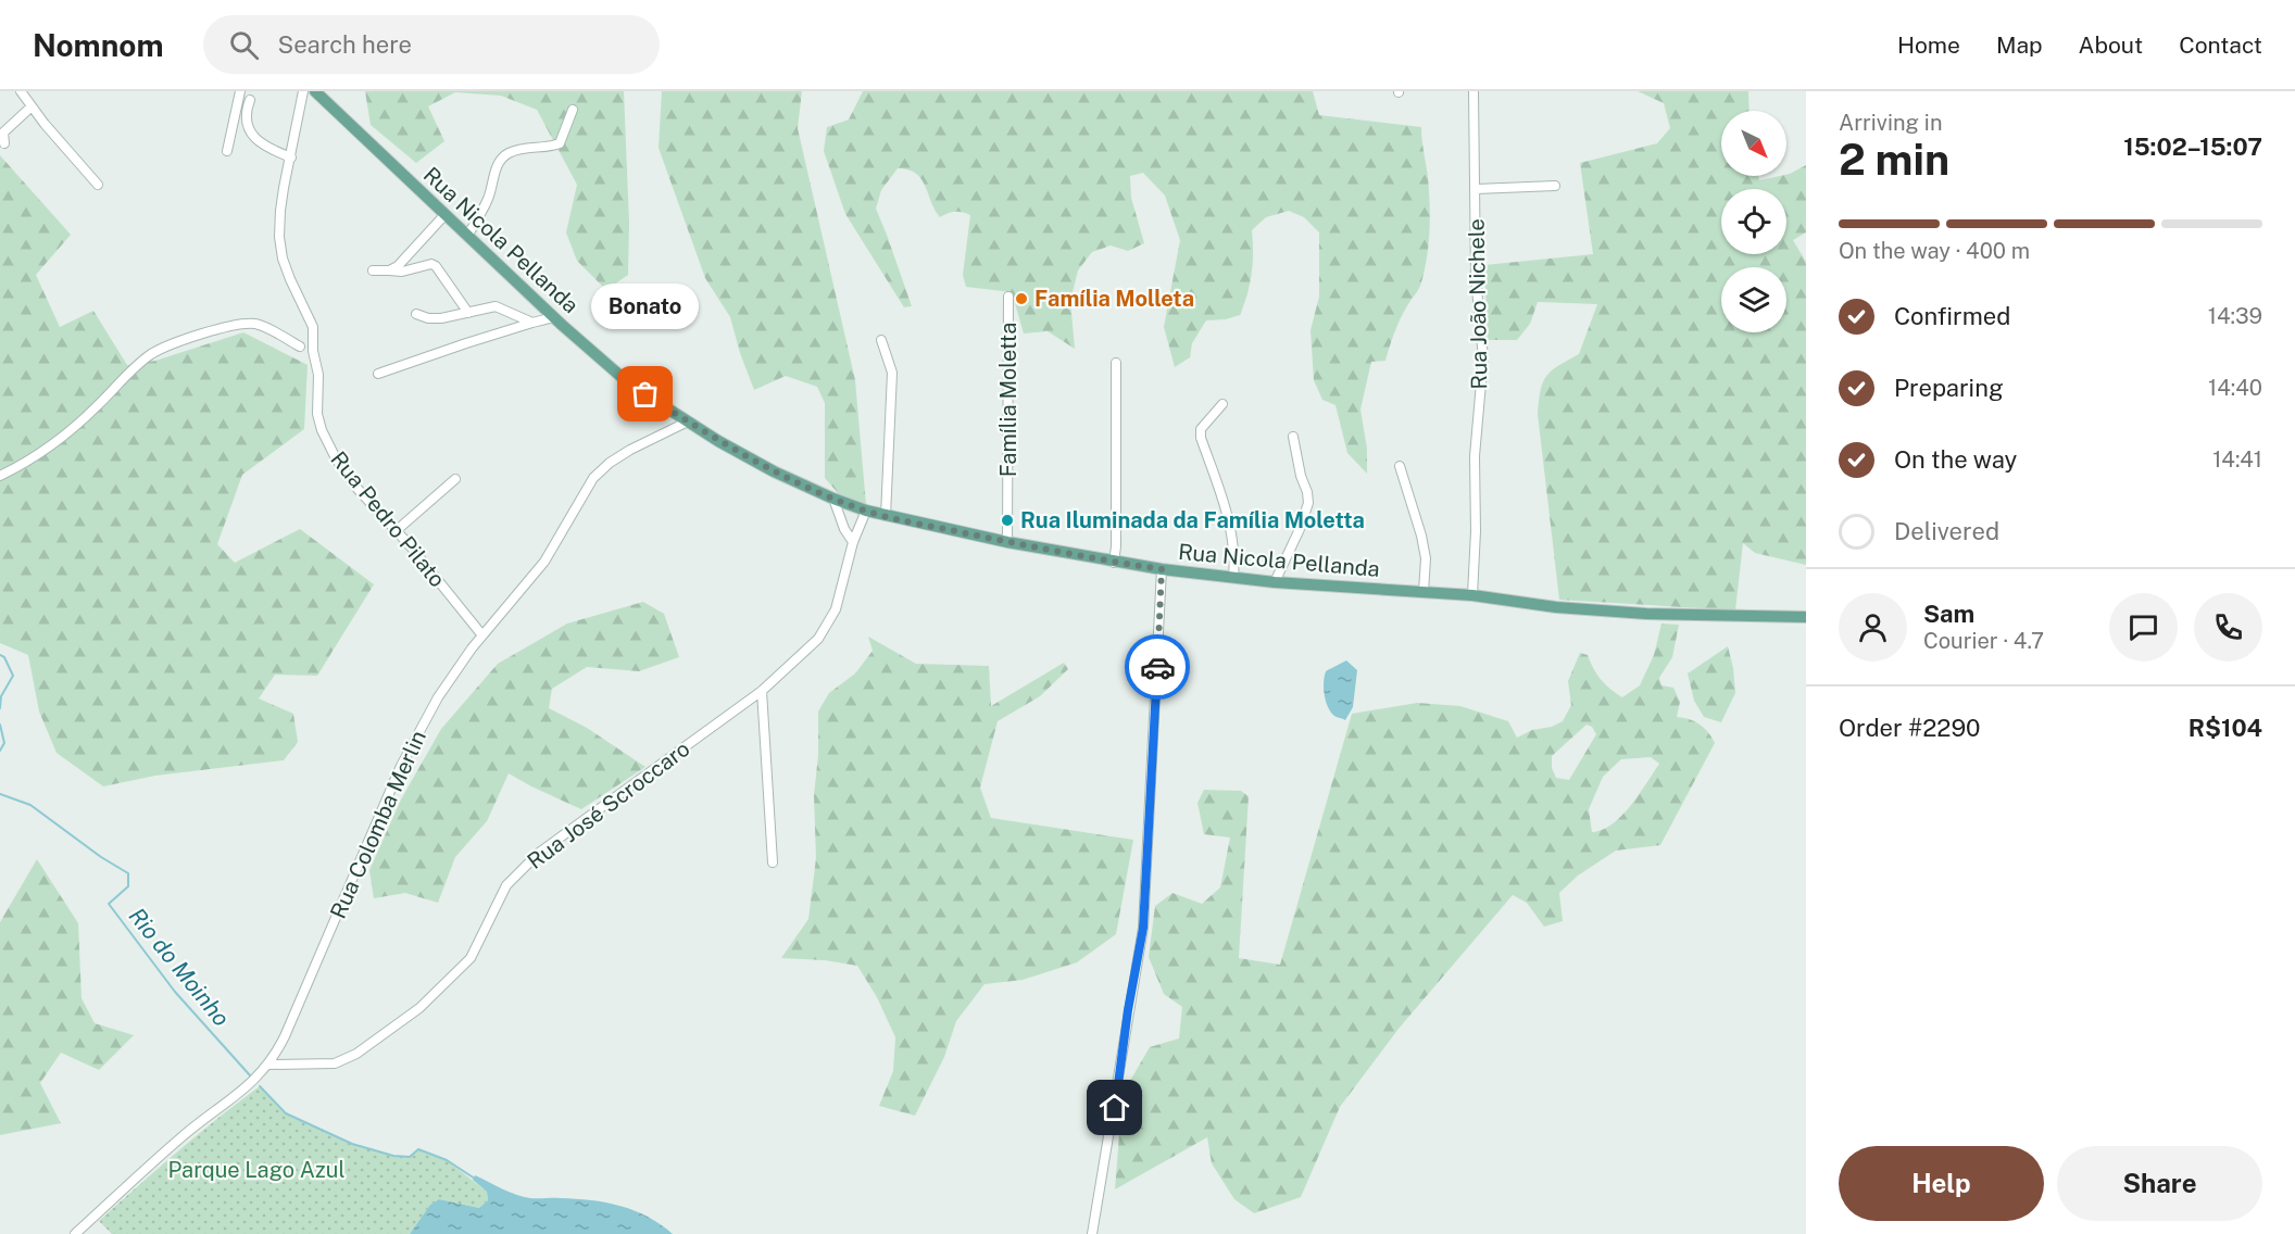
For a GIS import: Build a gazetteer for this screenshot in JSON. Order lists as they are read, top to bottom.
{
  "streets": {
    "main road": ["Rua Nicola Pellanda"],
    "street": [
      "Rua João Nichele",
      "Família Moletta",
      "Rua Pedro Pilato",
      "Rua José Scroccaro",
      "Rua Colomba Merlin"
    ]
  },
  "crossings": [
    ["Rua Nicola Pellanda", "Rua João Nichele"],
    ["Rua Nicola Pellanda", "Família Moletta"],
    ["Rua Nicola Pellanda", "Rua José Scroccaro"],
    ["Rua Nicola Pellanda", "Rua Colomba Merlin"],
    ["Rua Pedro Pilato", "Rua Colomba Merlin"],
    ["Rua José Scroccaro", "Rua Colomba Merlin"]
  ],
  "water": ["Rio do Moinho"],
  "parks": ["Parque Lago Azul"],
  "places": ["Família Molleta", "Bonato", "Rua Iluminada da Família Moletta"],
  "north": "bottom right",
  "page": {
    "header": "Nomnom",
    "search": "Search here",
    "nav": [
      "Home",
      "Map",
      "About",
      "Contact"
    ],
    "heading": ["2 min", "Arriving in", "15:02–15:07"],
    "panel": [
      "Sam",
      "Courier · 4.7",
      "Order #2290",
      "R$104"
    ],
    "bar": "On the way · 400 m",
    "list": [
      ["Confirmed", "14:39"],
      ["Preparing", "14:40"],
      ["On the way", "14:41"],
      "Delivered"
    ],
    "bubble": "Bonato",
    "buttons": ["Help", "Share"]
  }
}
